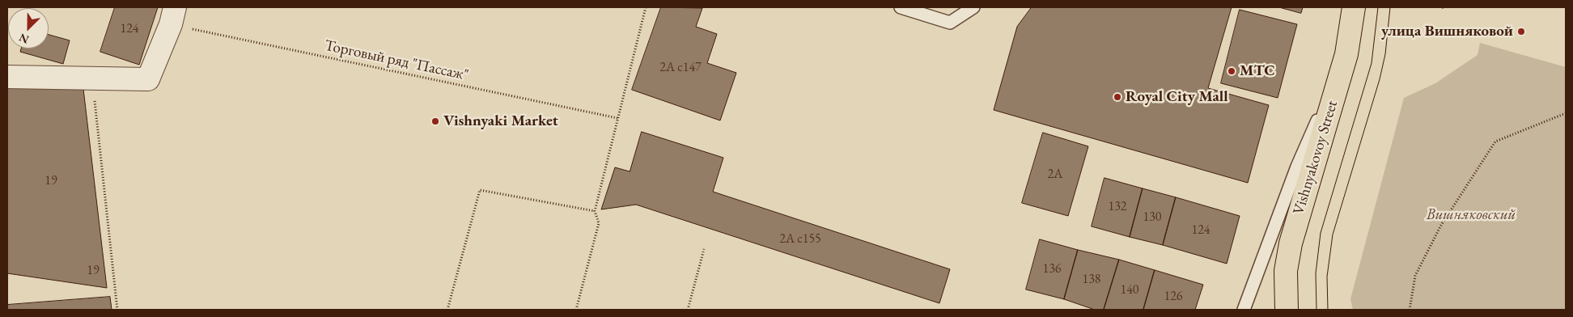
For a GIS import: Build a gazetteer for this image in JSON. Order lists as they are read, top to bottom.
{
  "streets": {
    "main road": ["Vishnyakovoy Street"],
    "path": ["Торговый ряд \"Пассаж\""]
  },
  "parks": ["Вишняковский"],
  "places": [
    "улица Вишняковой",
    "МТС",
    "Royal City Mall",
    "Vishnyaki Market"
  ],
  "house_numbers": [
    "124",
    "2А с147",
    "2А",
    "19",
    "132",
    "130",
    "124",
    "2А с155",
    "136",
    "19",
    "138",
    "140",
    "126"
  ],
  "north": "bottom left"
}
